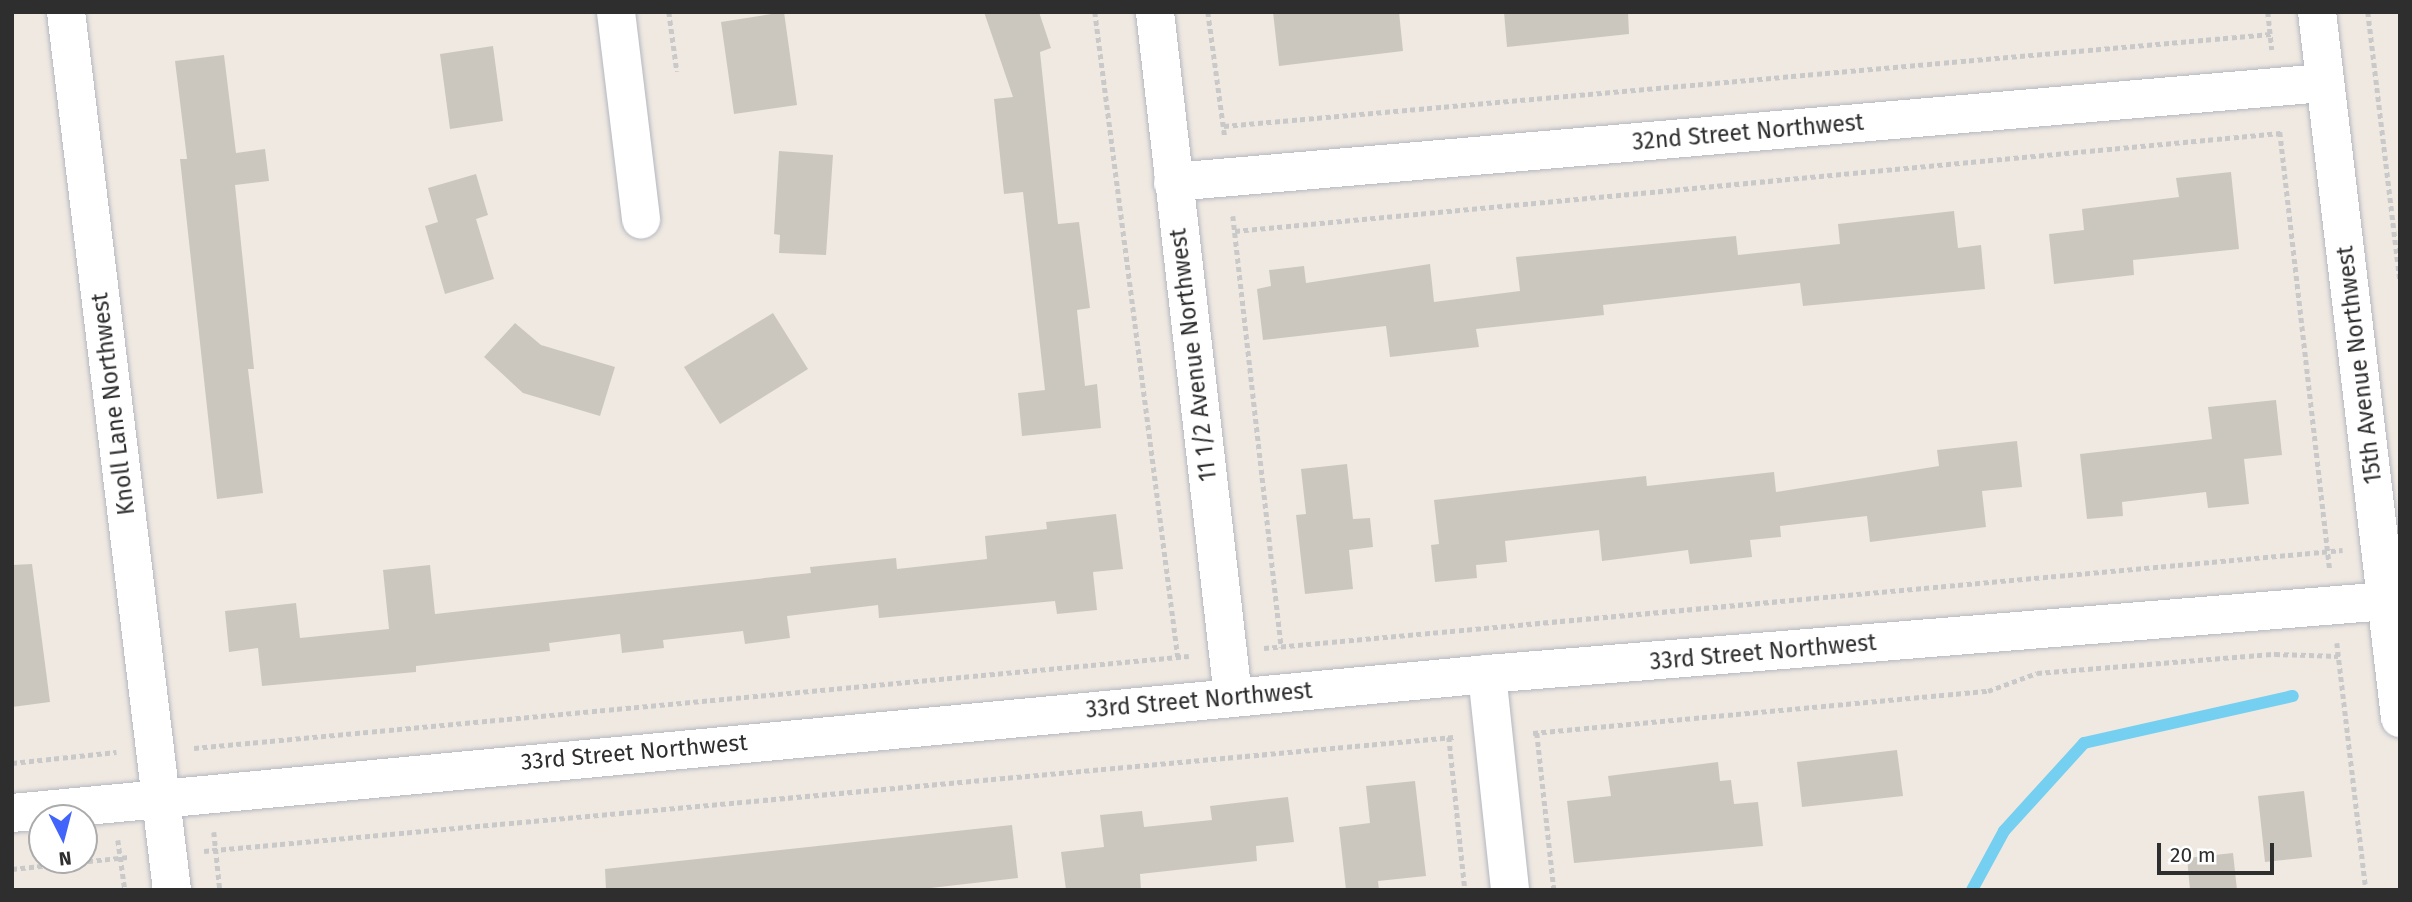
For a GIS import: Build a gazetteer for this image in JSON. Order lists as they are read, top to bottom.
{
  "streets": {
    "street": [
      "32nd Street Northwest",
      "11 1/2 Avenue Northwest",
      "15th Avenue Northwest",
      "Knoll Lane Northwest",
      "33rd Street Northwest"
    ]
  },
  "crossings": [
    ["32nd Street Northwest", "11 1/2 Avenue Northwest"],
    ["32nd Street Northwest", "15th Avenue Northwest"],
    ["11 1/2 Avenue Northwest", "33rd Street Northwest"],
    ["15th Avenue Northwest", "33rd Street Northwest"],
    ["Knoll Lane Northwest", "33rd Street Northwest"]
  ],
  "scale_bar": "20 m",
  "north": "bottom"
}
